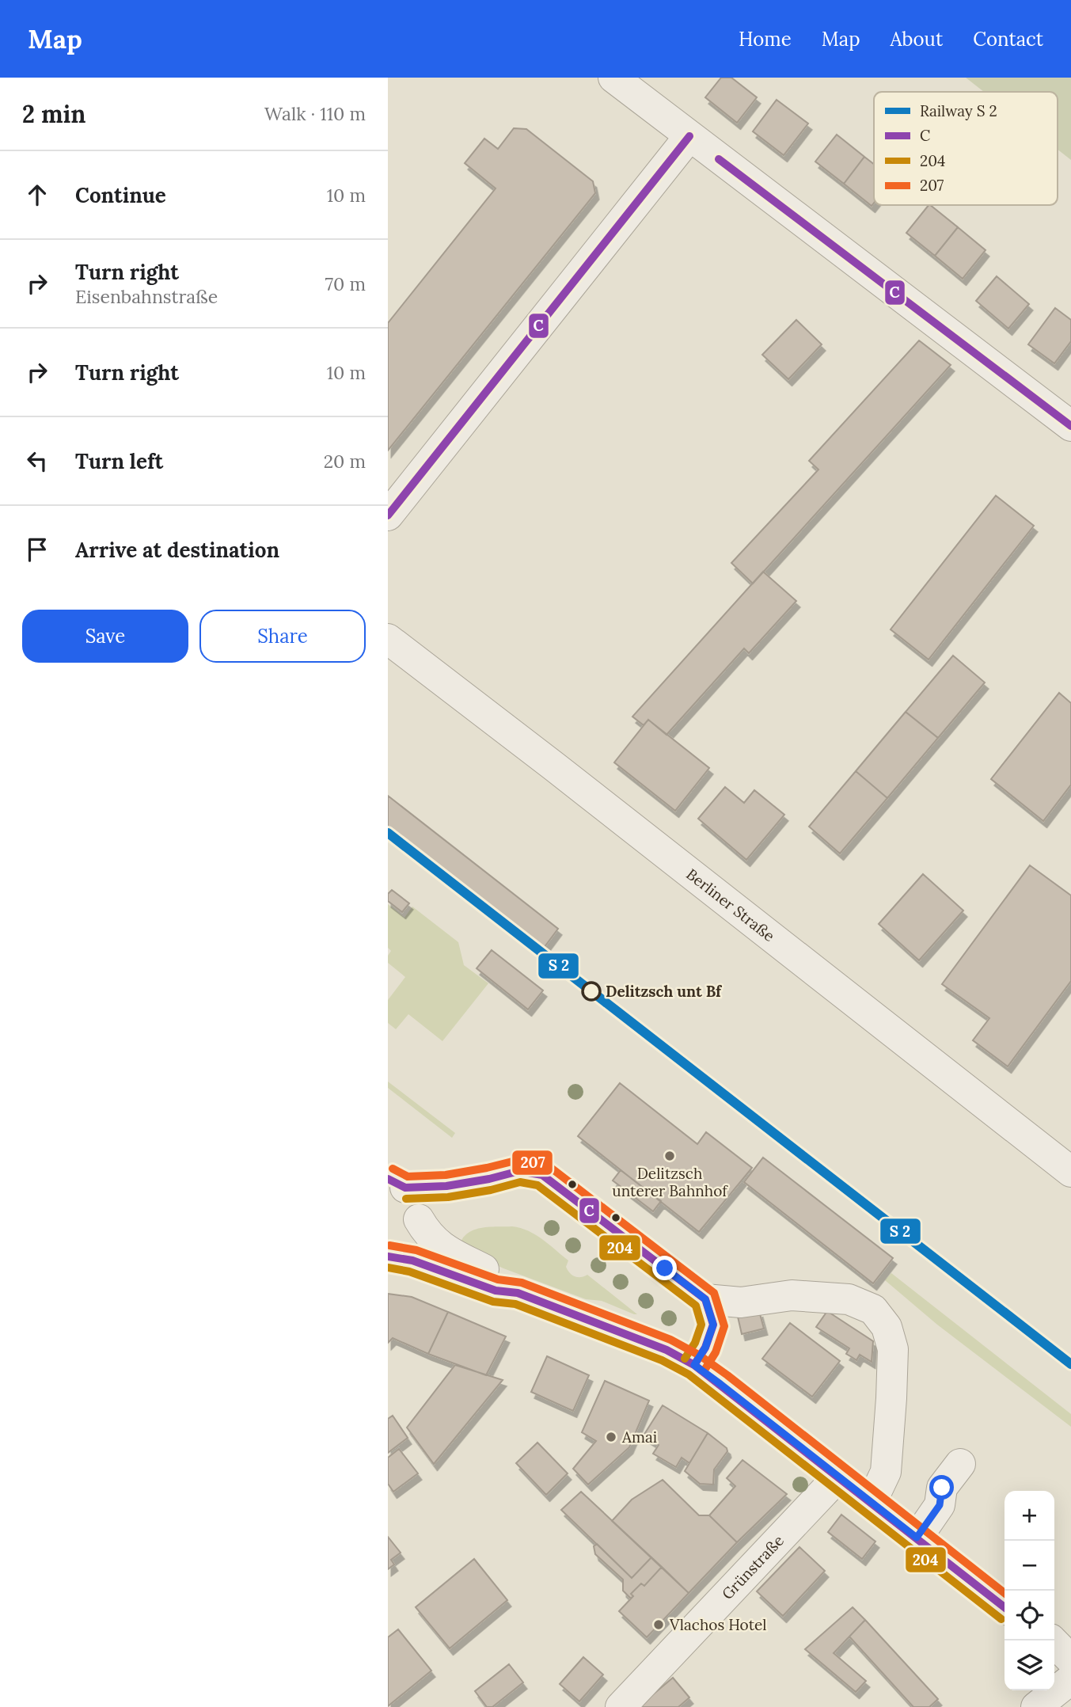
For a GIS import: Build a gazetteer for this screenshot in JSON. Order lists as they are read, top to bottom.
{
  "streets": {
    "street": ["Berliner Straße", "Grünstraße"]
  },
  "places": [
    "Delitzsch unt Bf",
    "Delitzsch unterer Bahnhof",
    "Amai",
    "Vlachos Hotel"
  ],
  "lines": ["transit line C", "transit line 207", "transit line 204"],
  "legend": [
    "Railway S 2",
    "C",
    "204",
    "207"
  ],
  "page": {
    "header": "Map",
    "nav": [
      "Home",
      "Map",
      "About",
      "Contact"
    ],
    "heading": ["2 min", "Walk · 110 m"],
    "list": [
      ["Continue", "10 m"],
      ["Turn right", "Eisenbahnstraße", "70 m"],
      ["Turn right", "10 m"],
      ["Turn left", "20 m"],
      "Arrive at destination"
    ],
    "buttons": ["Save", "Share"],
    "map_buttons": ["+", "−"]
  }
}
